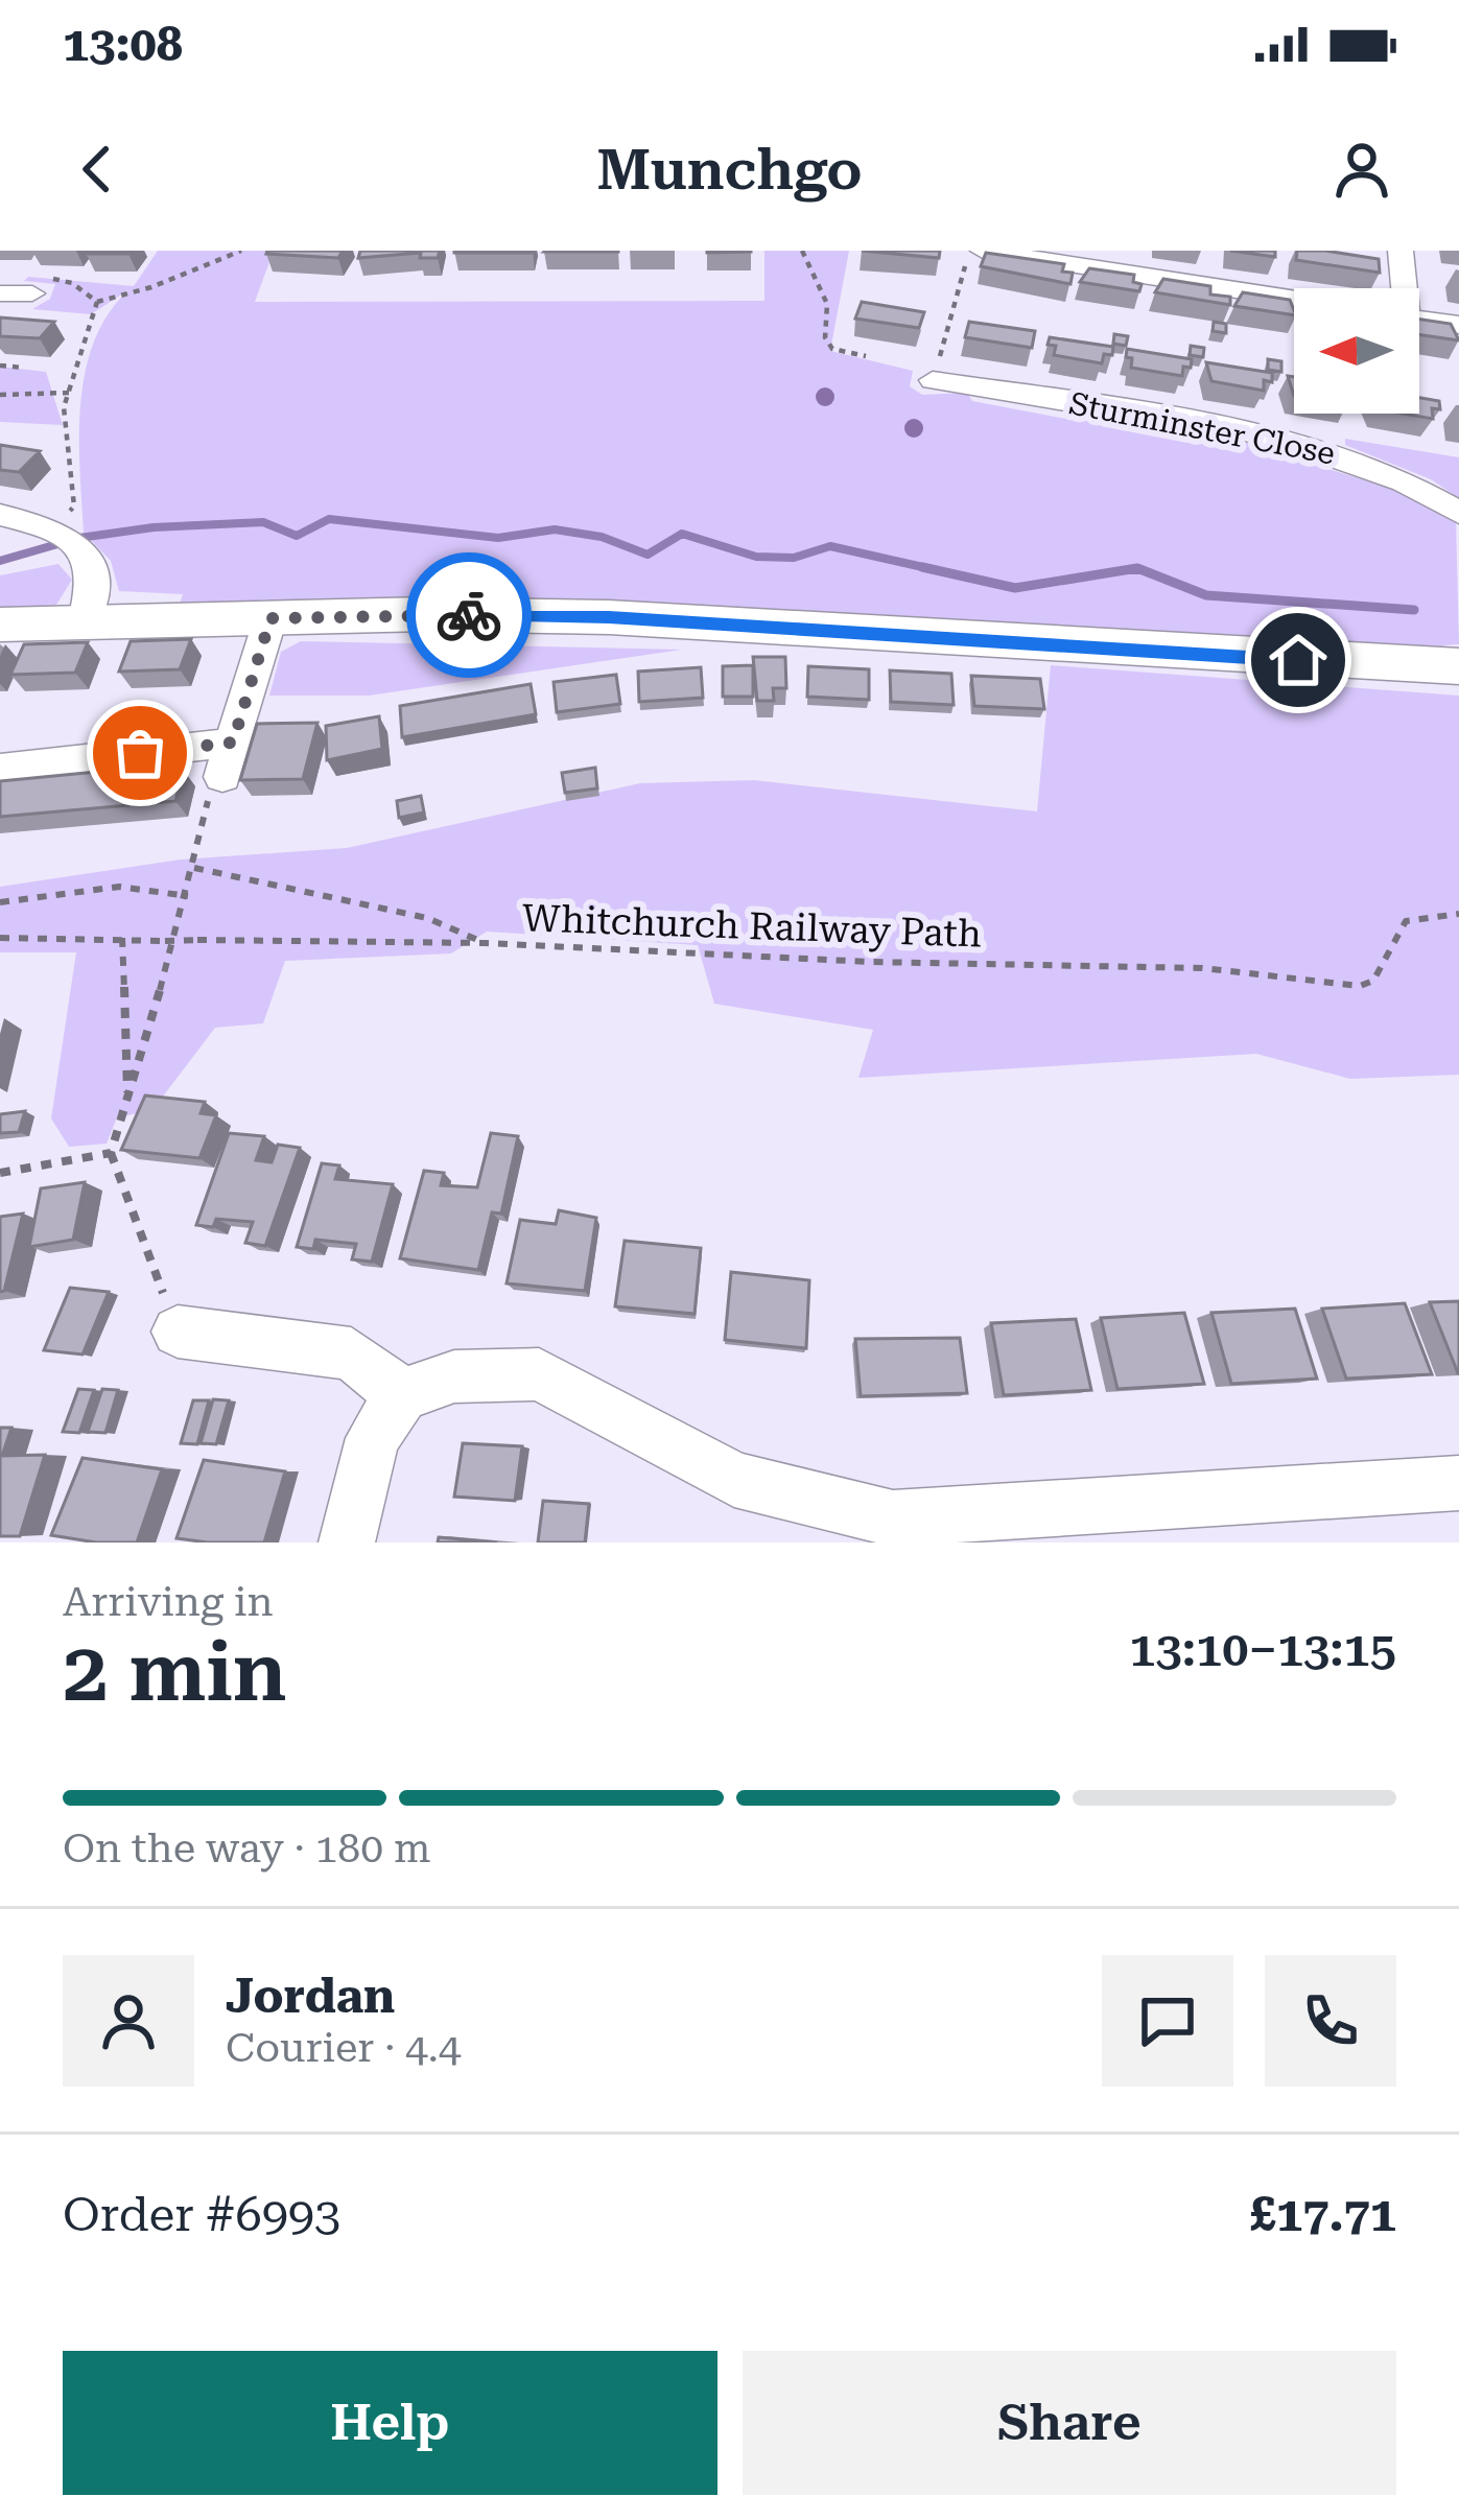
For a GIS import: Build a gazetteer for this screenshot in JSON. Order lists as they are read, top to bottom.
{
  "streets": {
    "street": ["Sturminster Close"],
    "path": ["Whitchurch Railway Path"]
  },
  "north": "left",
  "page": {
    "status": "13:08",
    "header": "Munchgo",
    "heading": ["2 min", "Arriving in", "13:10–13:15"],
    "panel": [
      "Jordan",
      "Courier · 4.4",
      "Order #6993",
      "£17.71"
    ],
    "bar": "On the way · 180 m",
    "buttons": ["Help", "Share"]
  }
}
